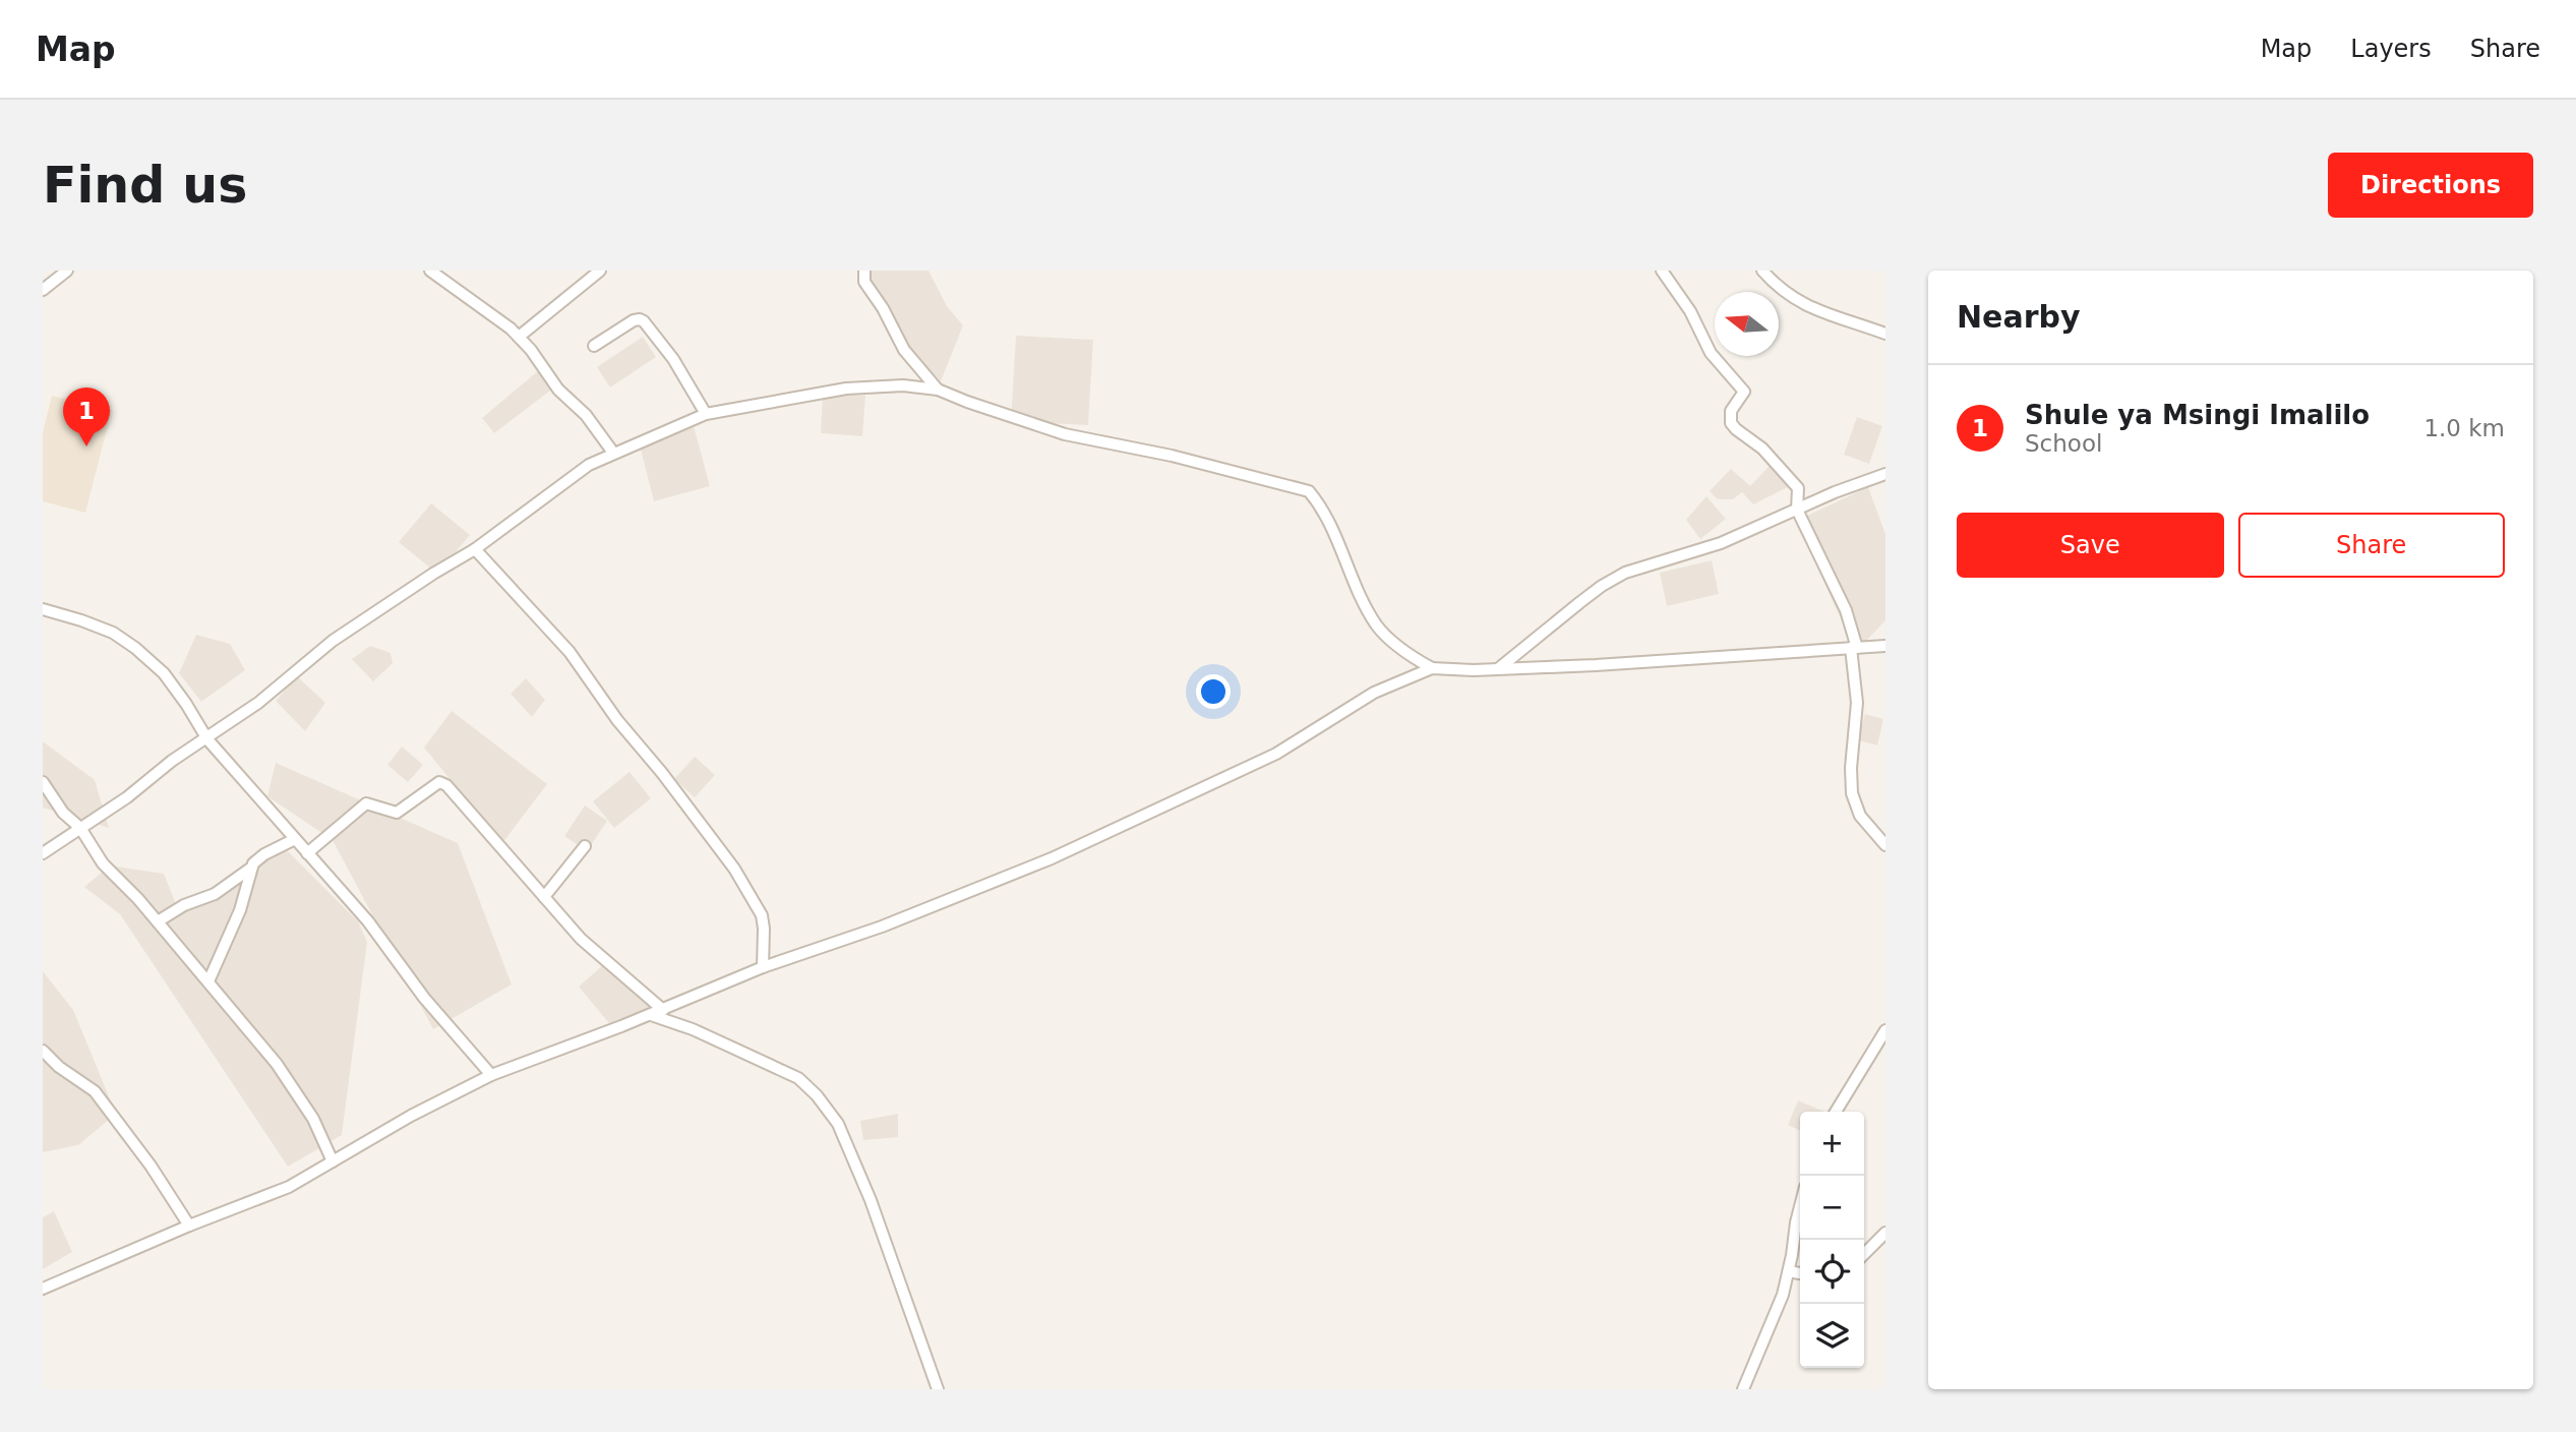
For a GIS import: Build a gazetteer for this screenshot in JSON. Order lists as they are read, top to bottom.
{
  "north": "left",
  "page": {
    "header": "Map",
    "nav": ["Map", "Layers", "Share"],
    "buttons": [
      "Directions",
      ["Save", "Share"]
    ],
    "title": "Find us",
    "heading": "Nearby",
    "list": [
      {
        "mark": "1",
        "name": "Shule ya Msingi Imalilo",
        "note": "School",
        "value": "1.0 km"
      }
    ],
    "pins": "1",
    "map_buttons": ["+", "−"]
  }
}
